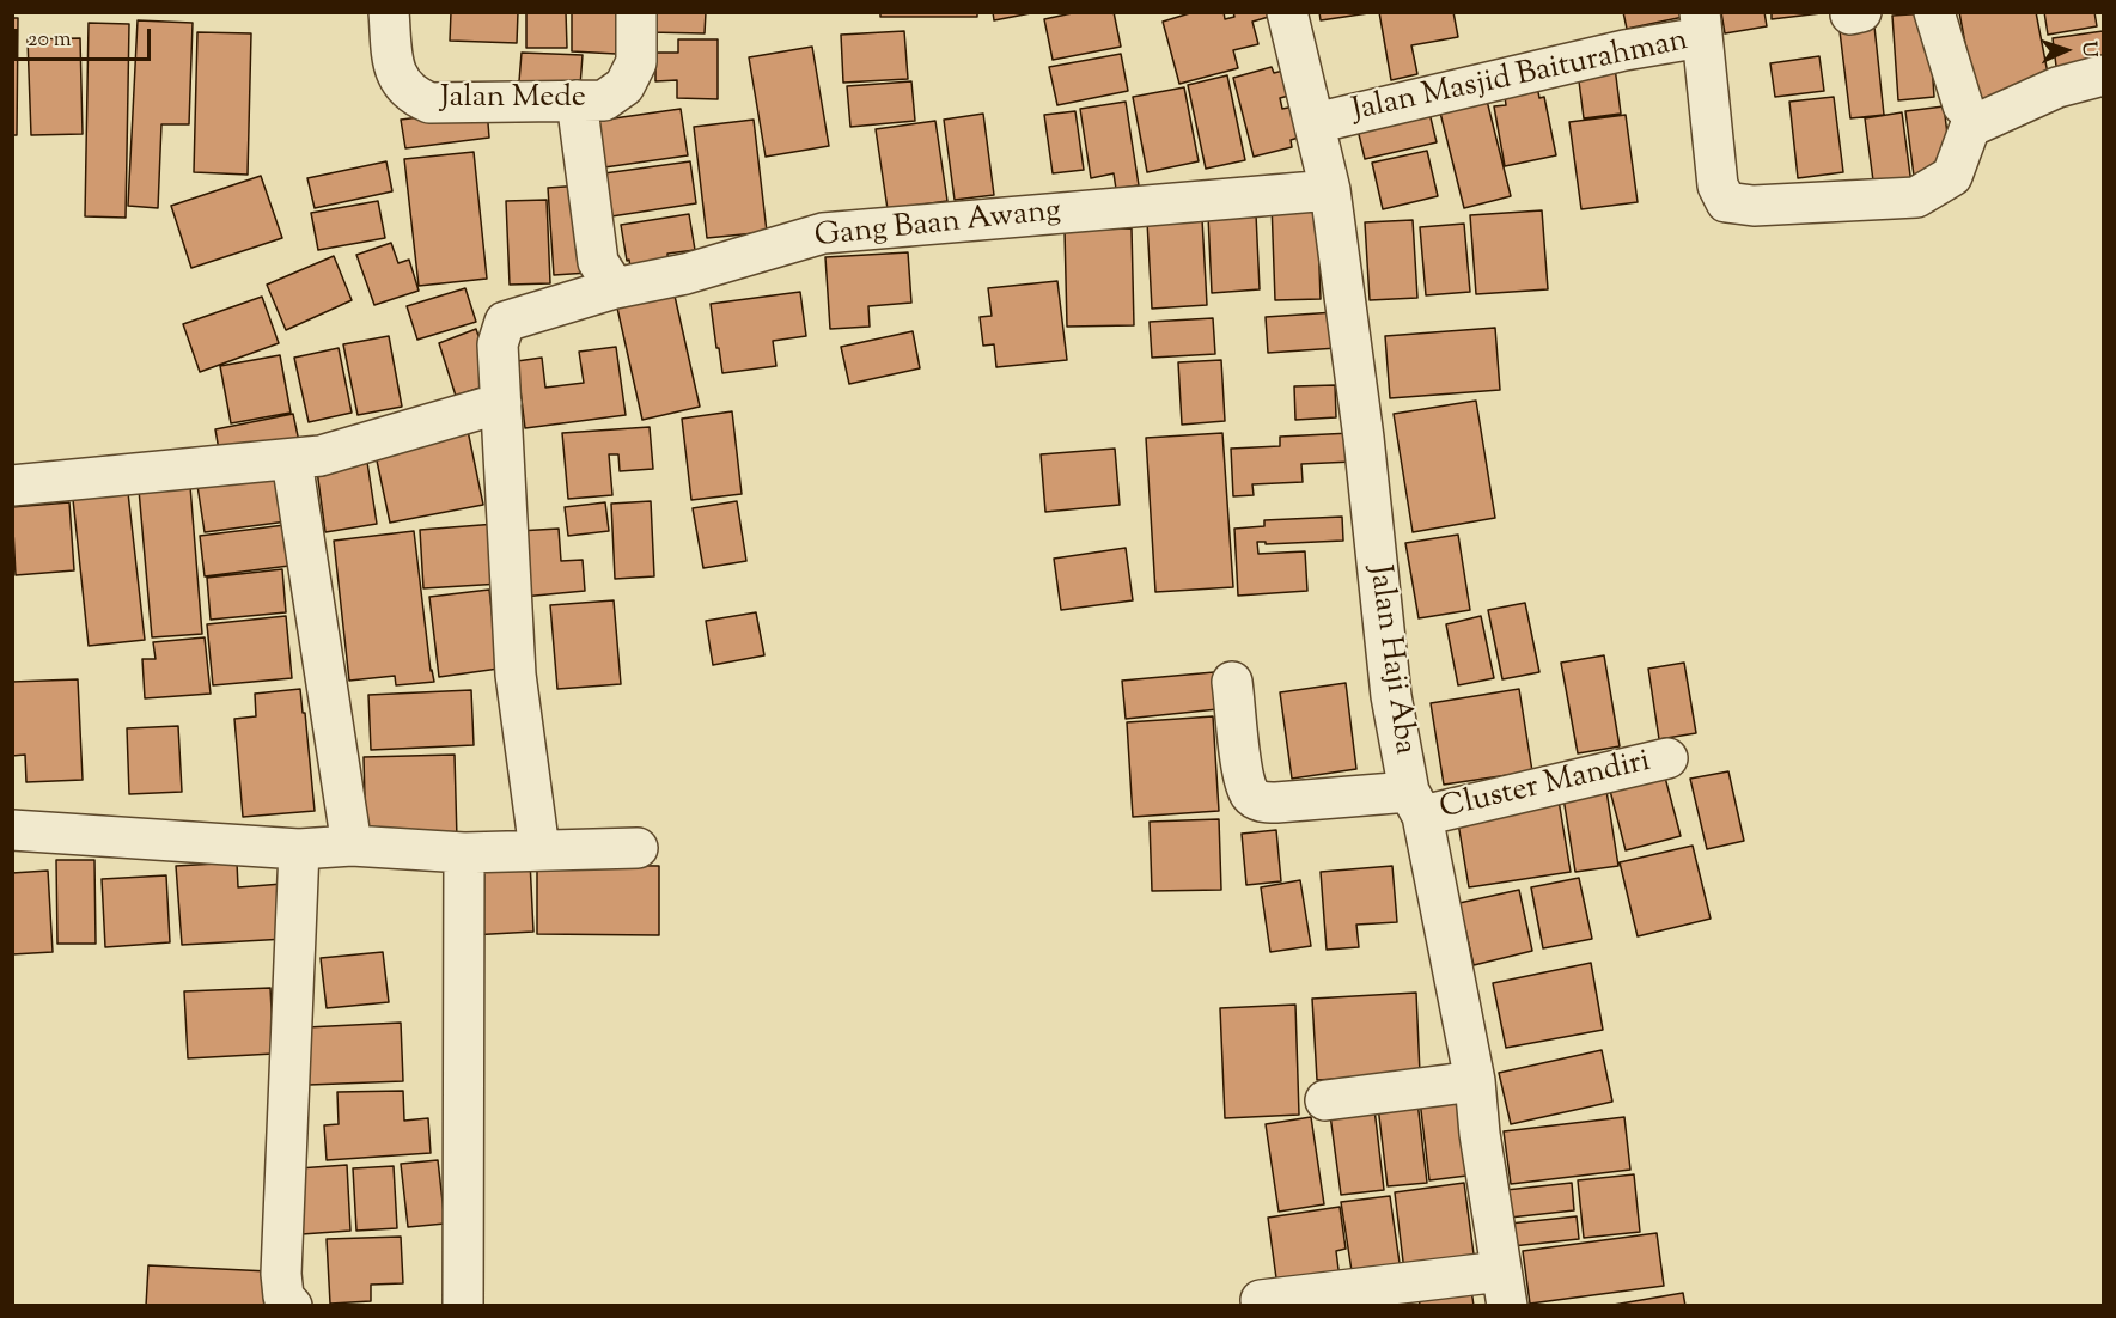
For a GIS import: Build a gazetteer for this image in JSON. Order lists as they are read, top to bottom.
{
  "streets": {
    "street": [
      "Jalan Masjid Baiturahman",
      "Jalan Mede",
      "Gang Baan Awang",
      "Jalan Haji Aba",
      "Cluster Mandiri"
    ]
  },
  "crossings": [
    ["Jalan Masjid Baiturahman", "Jalan Haji Aba"],
    ["Gang Baan Awang", "Jalan Haji Aba"],
    ["Jalan Haji Aba", "Cluster Mandiri"]
  ],
  "scale_bar": "20 m",
  "north": "right"
}
